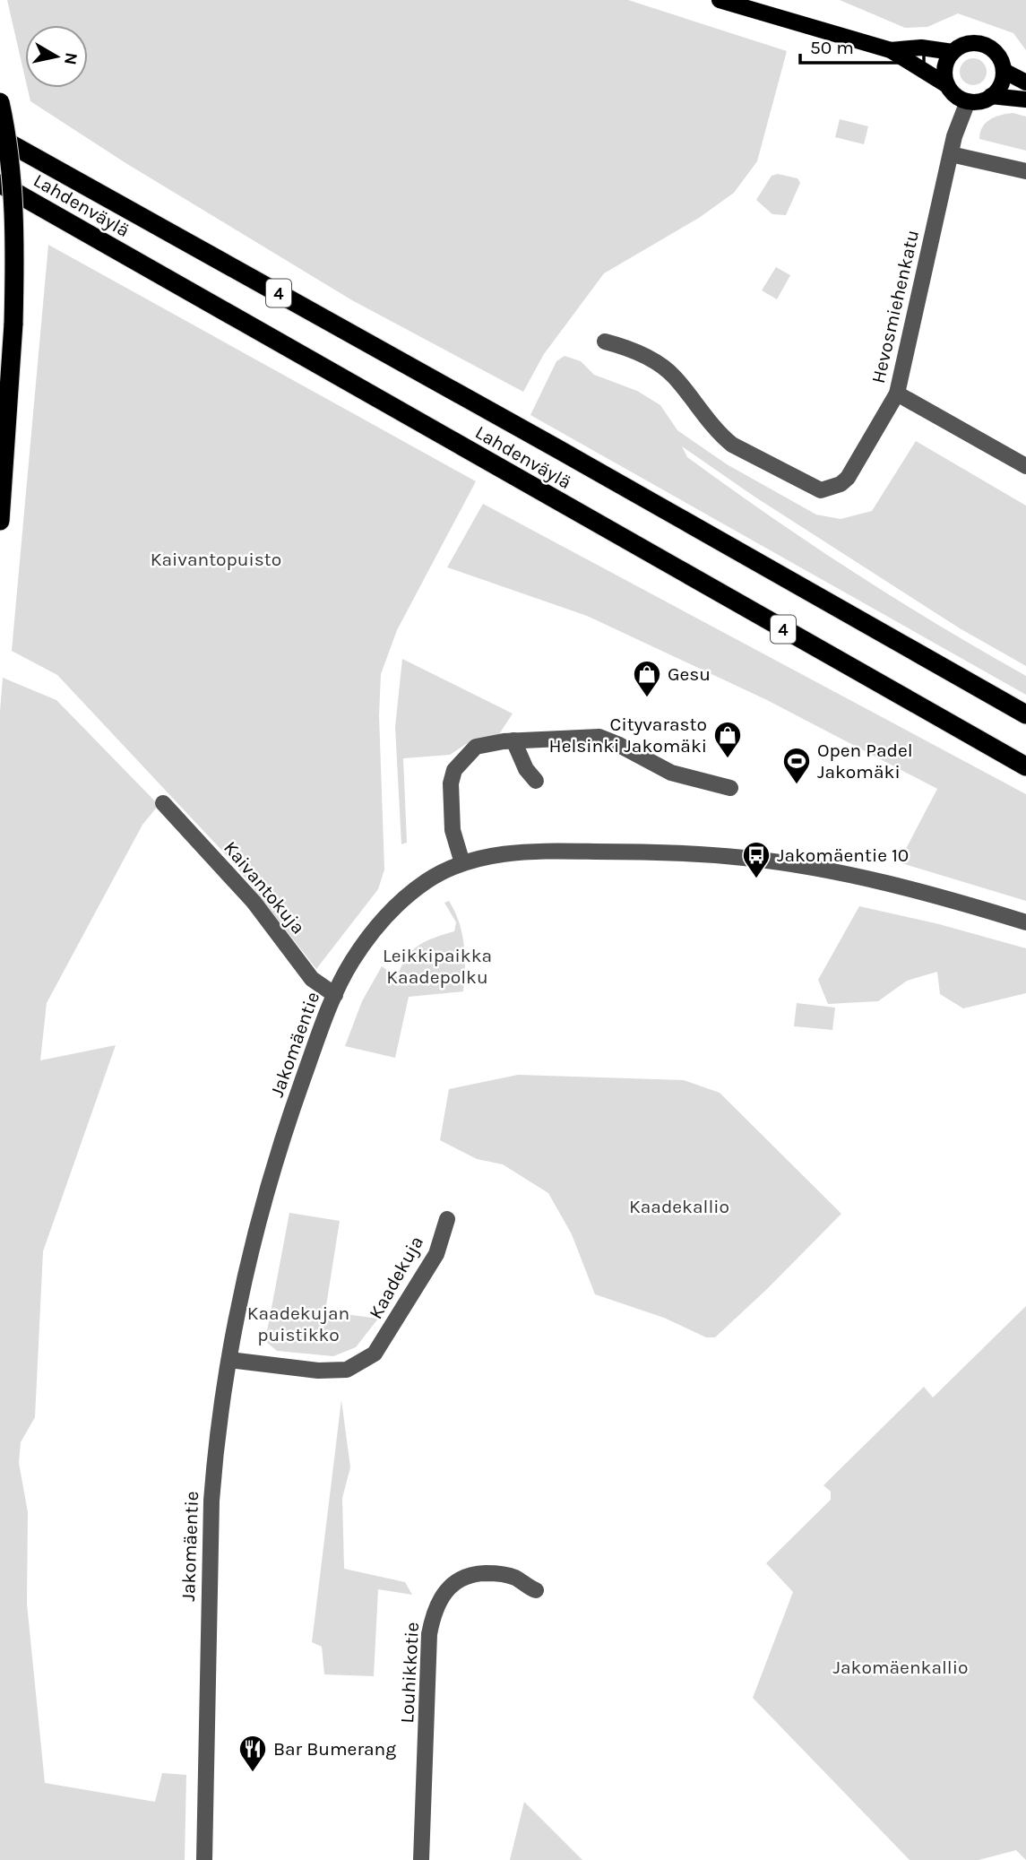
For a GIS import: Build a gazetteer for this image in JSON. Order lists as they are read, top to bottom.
{
  "streets": {
    "highway": ["Lahdenväylä", "4"],
    "street": [
      "Hevosmiehenkatu",
      "Kaivantokuja",
      "Jakomäentie",
      "Kaadekuja",
      "Louhikkotie"
    ]
  },
  "crossings": [
    ["Kaivantokuja", "Jakomäentie"],
    ["Jakomäentie", "Kaadekuja"]
  ],
  "parks": [
    "Kaivantopuisto",
    "Leikkipaikka Kaadepolku",
    "Kaadekallio",
    "Kaadekujan puistikko",
    "Jakomäenkallio"
  ],
  "places": {
    "shop": ["Gesu", "Cityvarasto Helsinki Jakomäki"],
    "sports": ["Open Padel Jakomäki"],
    "bus stop": ["Jakomäentie 10"],
    "restaurant": ["Bar Bumerang"]
  },
  "scale_bar": "50 m",
  "north": "right"
}
